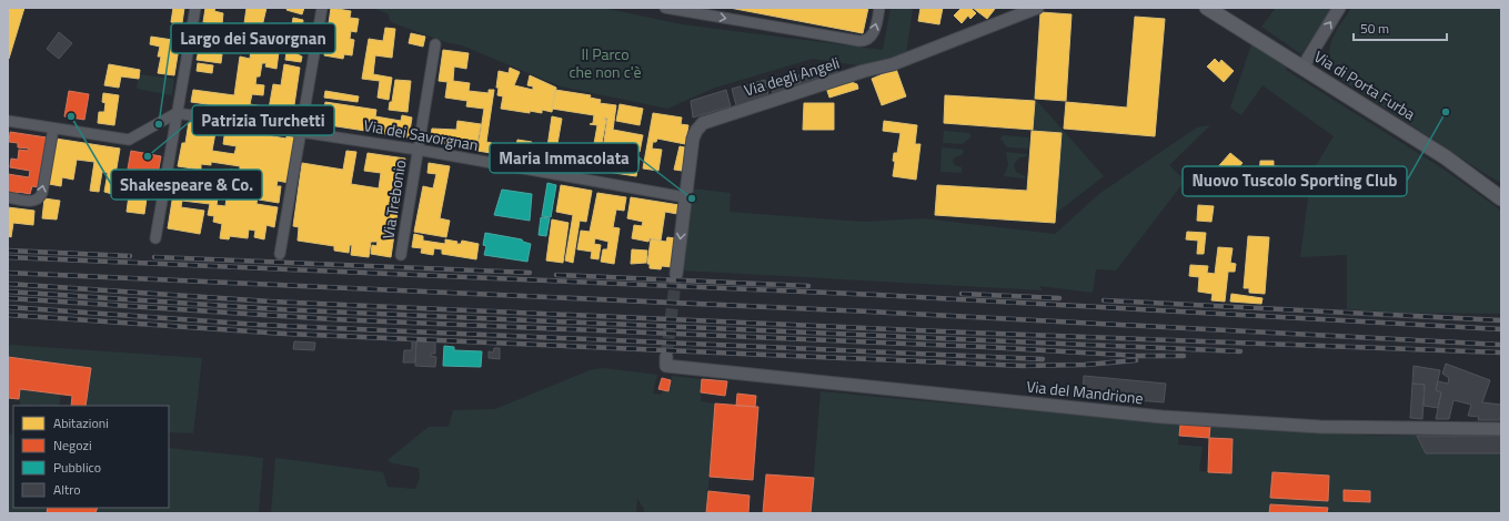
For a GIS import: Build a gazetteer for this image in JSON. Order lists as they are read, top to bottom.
{
  "streets": {
    "main road": ["Via di Porta Furba"],
    "street": [
      "Via degli Angeli",
      "Via dei Savorgnan",
      "Via Trebonio",
      "Via del Mandrione"
    ]
  },
  "crossings": [
    ["Via degli Angeli", "Via dei Savorgnan"],
    ["Via dei Savorgnan", "Via Trebonio"]
  ],
  "parks": ["Il Parco che non c'è"],
  "places": [
    "Nuovo Tuscolo Sporting Club",
    "Shakespeare & Co.",
    "Largo dei Savorgnan",
    "Patrizia Turchetti",
    "Maria Immacolata"
  ],
  "legend": [
    "Abitazioni",
    "Negozi",
    "Pubblico",
    "Altro"
  ],
  "scale_bar": "50 m"
}
